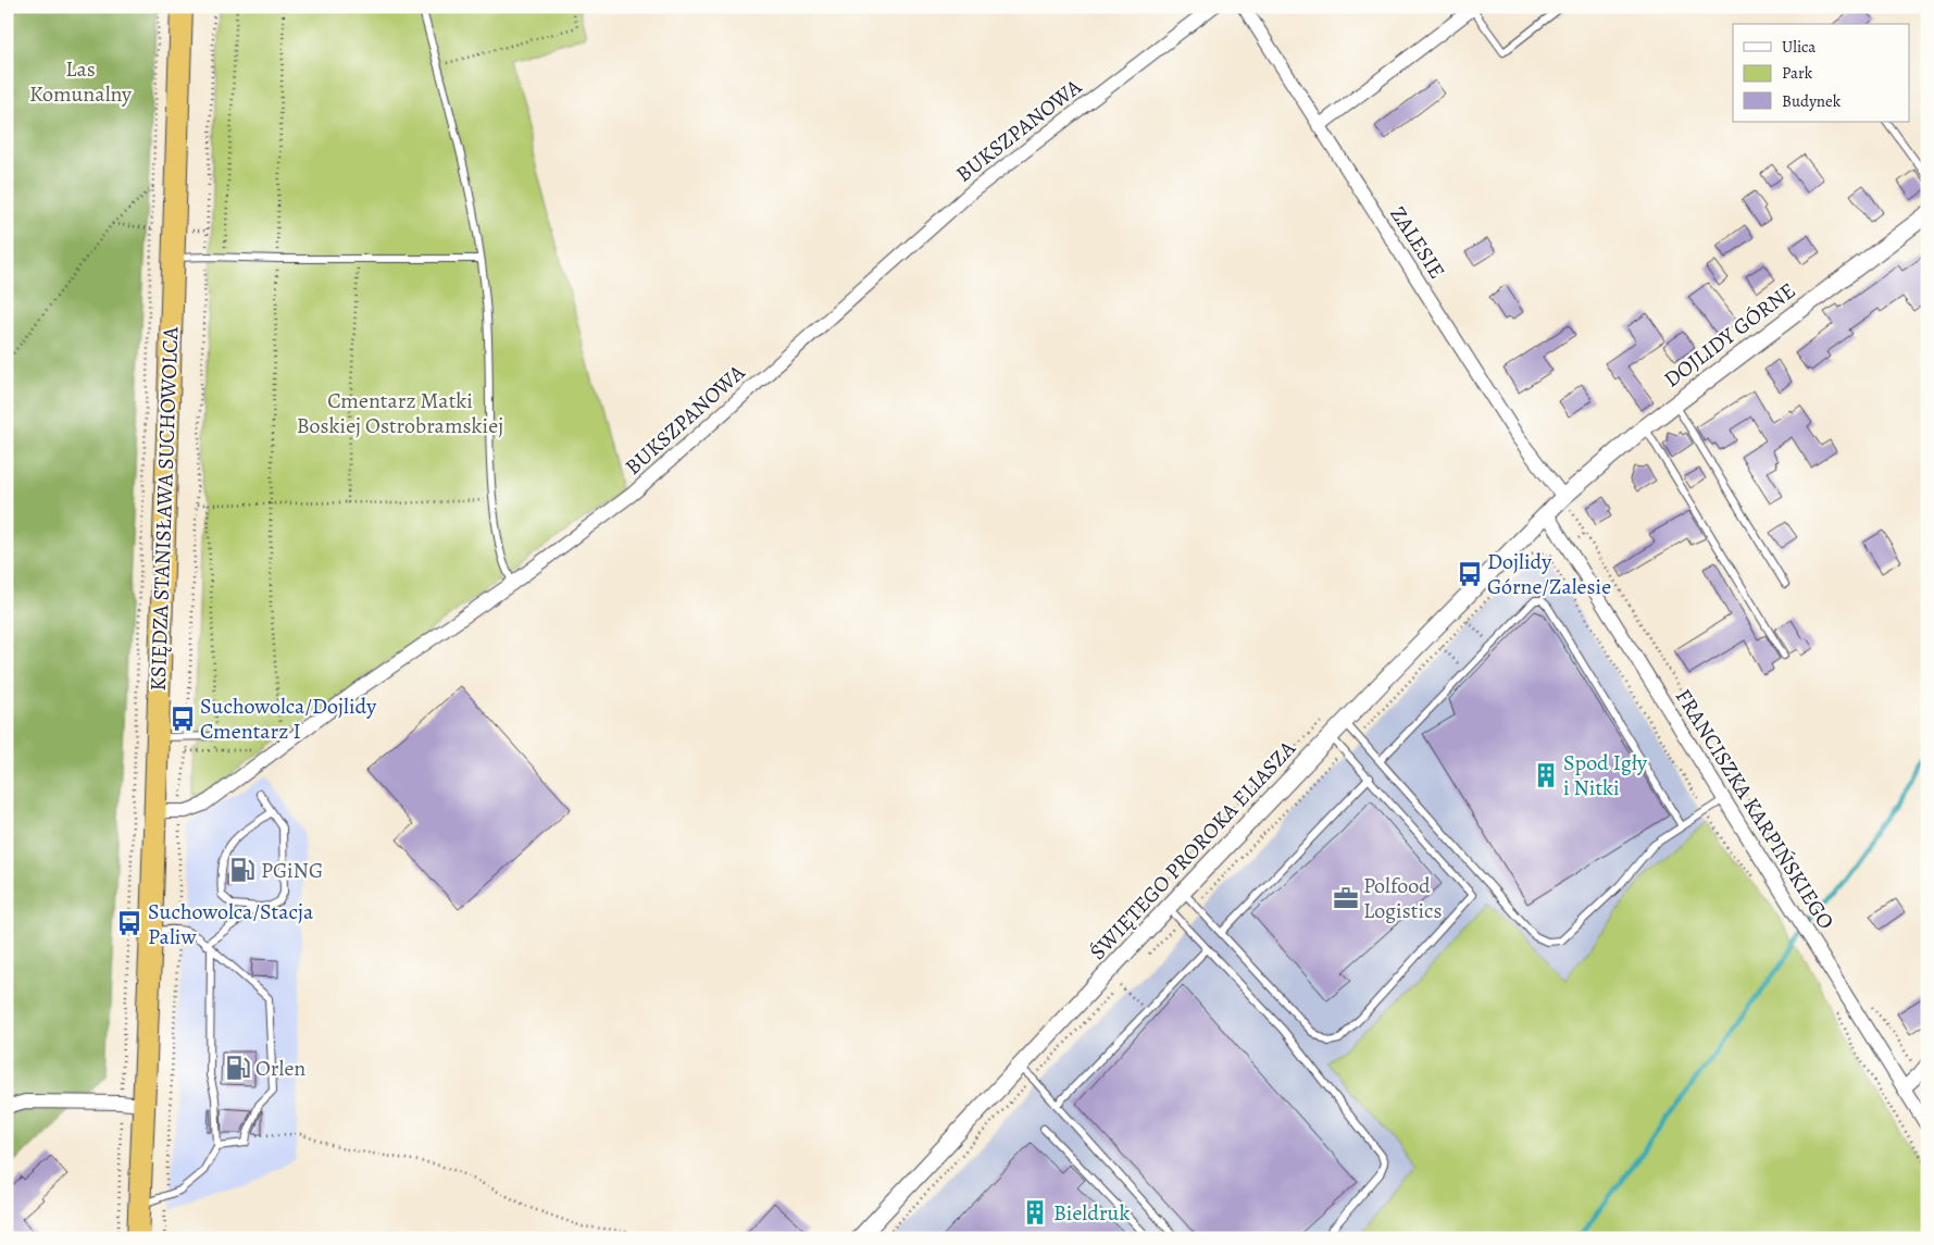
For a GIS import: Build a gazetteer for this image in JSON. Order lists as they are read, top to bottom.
{
  "streets": {
    "highway": ["KSIĘDZA STANISŁAWA SUCHOWOLCA"],
    "street": [
      "BUKSZPANOWA",
      "ZALESIE",
      "DOJLIDY GÓRNE",
      "FRANCISZKA KARPIŃSKIEGO",
      "ŚWIĘTEGO PROROKA ELIASZA"
    ]
  },
  "crossings": [
    ["BUKSZPANOWA", "KSIĘDZA STANISŁAWA SUCHOWOLCA"],
    ["ZALESIE", "DOJLIDY GÓRNE"],
    ["ZALESIE", "ŚWIĘTEGO PROROKA ELIASZA"],
    ["DOJLIDY GÓRNE", "ŚWIĘTEGO PROROKA ELIASZA"],
    ["FRANCISZKA KARPIŃSKIEGO", "ŚWIĘTEGO PROROKA ELIASZA"]
  ],
  "parks": ["Las Komunalny", "Cmentarz Matki Boskiej Ostrobramskiej"],
  "places": {
    "bus stop": ["Dojlidy Górne/Zalesie", "Suchowolca/Dojlidy Cmentarz I", "Suchowolca/Stacja Paliw"],
    "building": ["Spod Igły i Nitki", "Bieldruk"],
    "fuel station": ["PGiNG", "Orlen"],
    "office": ["Polfood Logistics"]
  },
  "legend": ["Ulica", "Park", "Budynek"]
}
